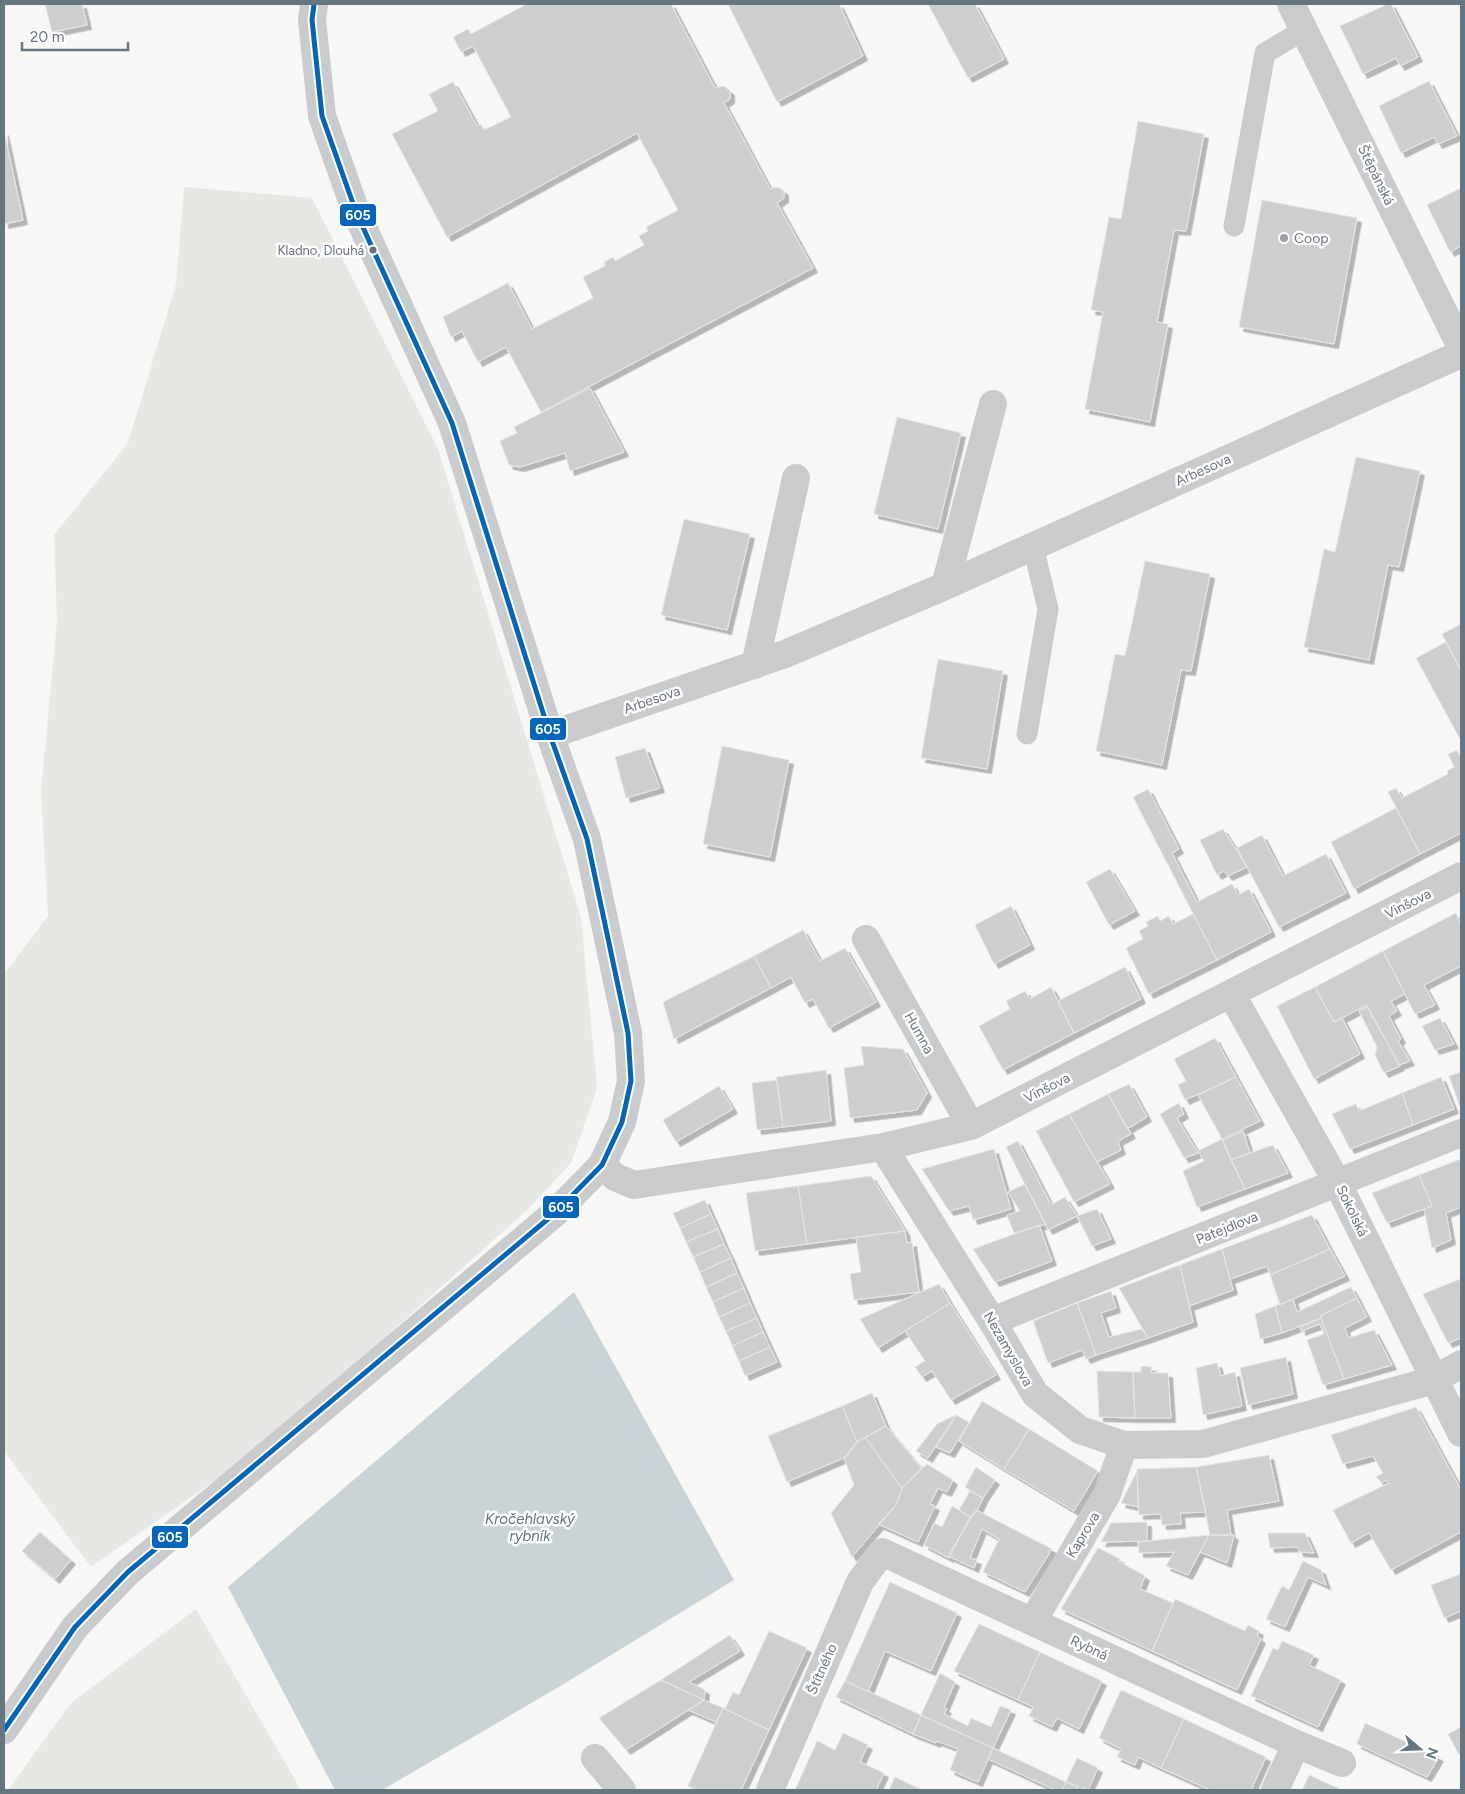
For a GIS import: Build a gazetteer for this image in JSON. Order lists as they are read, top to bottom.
{
  "streets": {
    "street": [
      "Štěpánská",
      "Arbesova",
      "Vinšova",
      "Humna",
      "Sokolská",
      "Patejdlova",
      "Nezamyslova",
      "Kaprova",
      "Rybná",
      "Štítného"
    ]
  },
  "crossings": [
    ["Vinšova", "Humna"],
    ["Vinšova", "Sokolská"],
    ["Vinšova", "Nezamyslova"],
    ["Sokolská", "Patejdlova"],
    ["Sokolská", "Nezamyslova"],
    ["Patejdlova", "Nezamyslova"],
    ["Nezamyslova", "Kaprova"],
    ["Kaprova", "Rybná"],
    ["Rybná", "Štítného"]
  ],
  "water": ["Kročehlavský rybník"],
  "places": ["Coop", "Kladno, Dlouhá"],
  "lines": ["transit line 605"],
  "scale_bar": "20 m",
  "north": "right"
}
